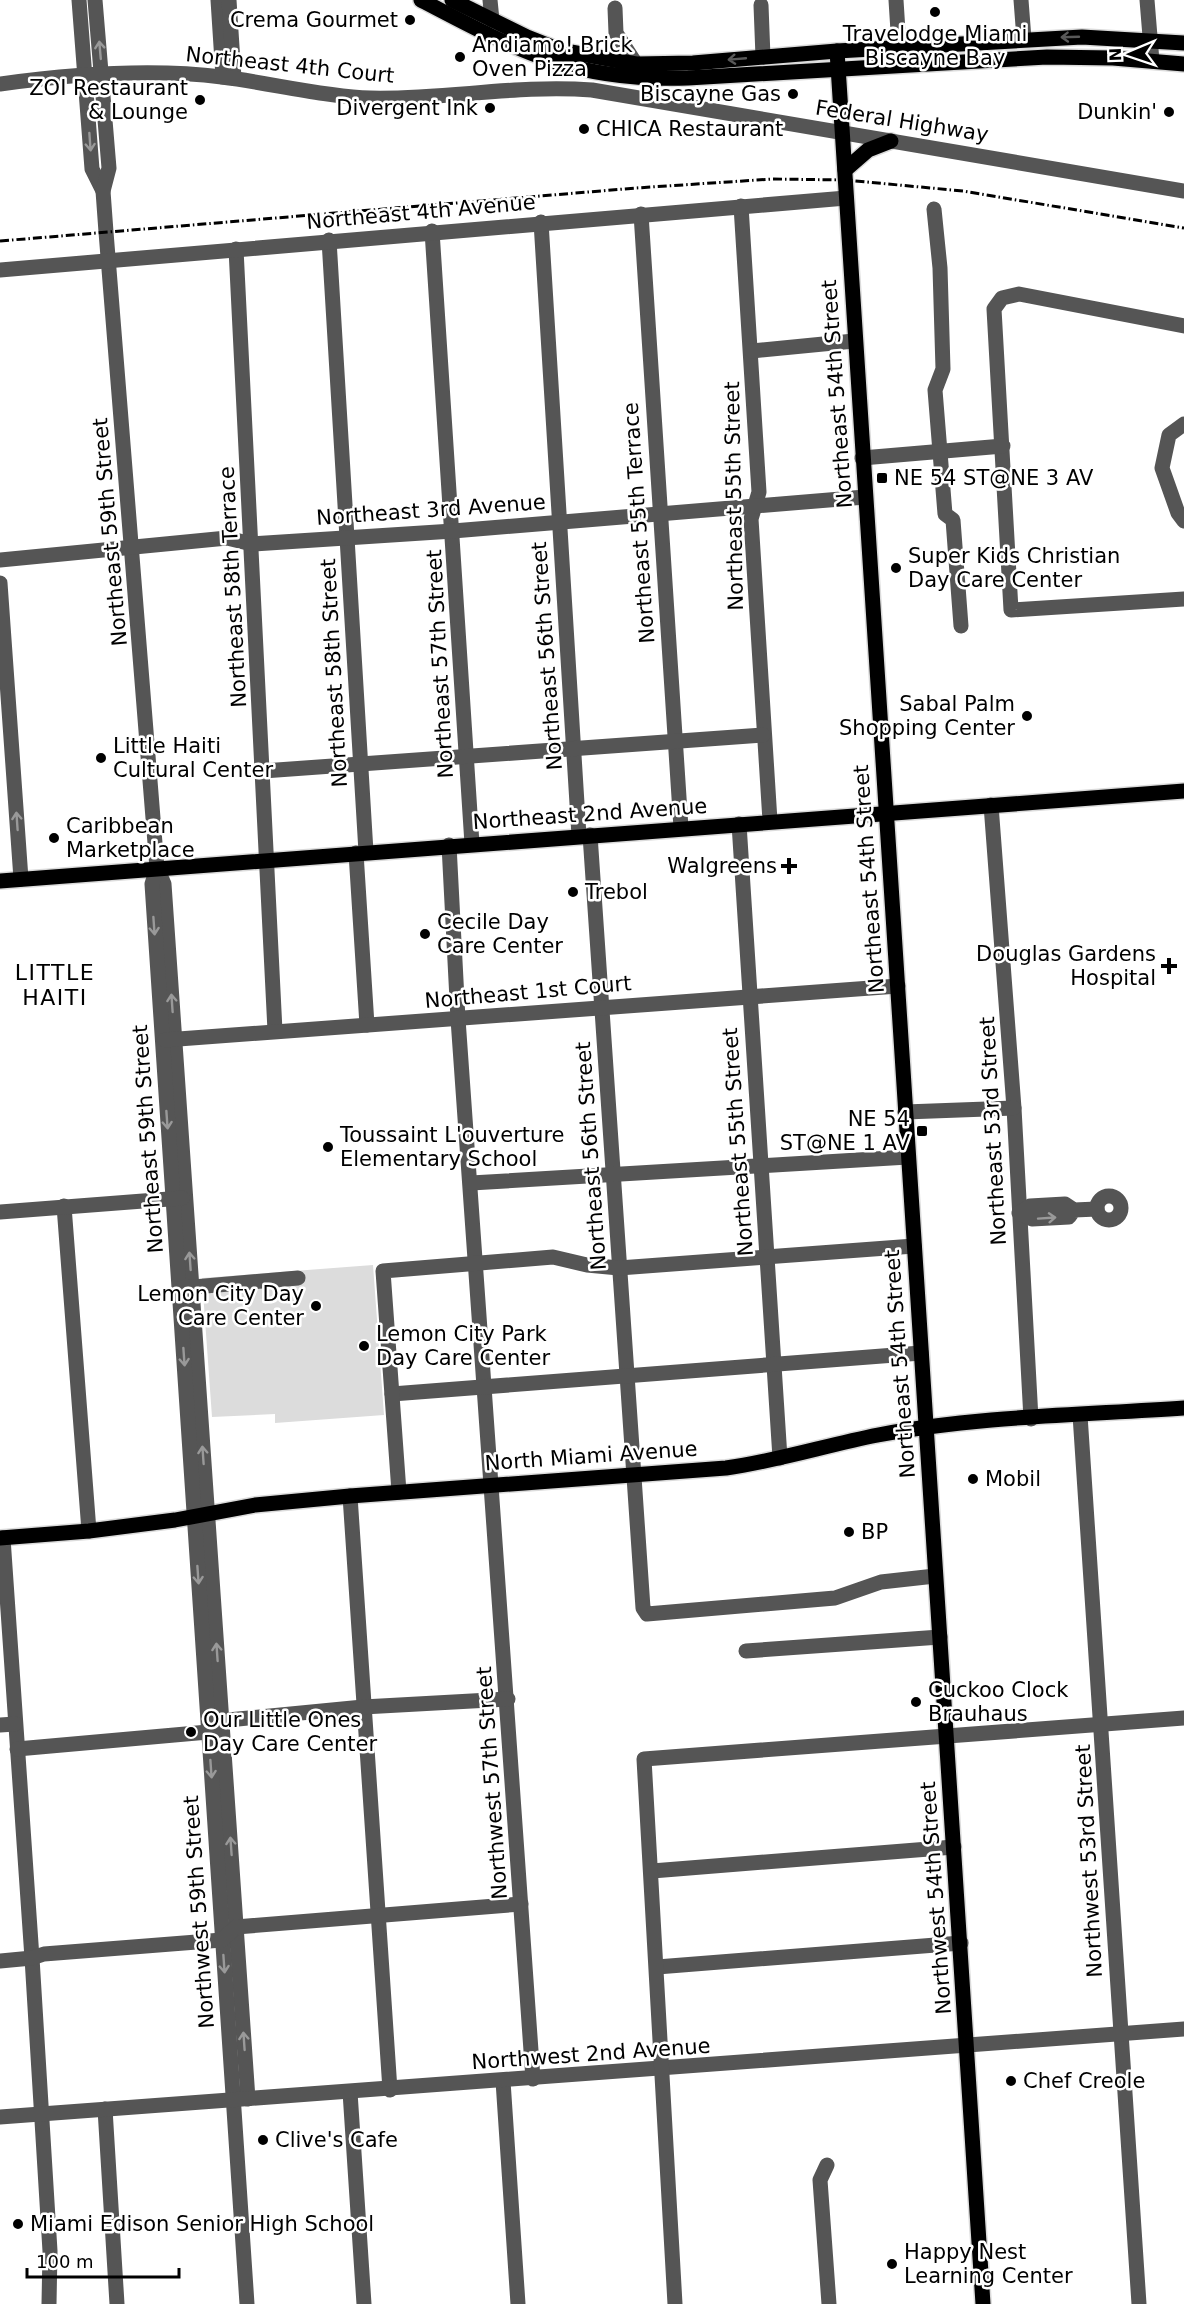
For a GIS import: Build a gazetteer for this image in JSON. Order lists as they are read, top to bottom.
{
  "streets": {
    "main road": [
      "Northeast 54th Street",
      "Northeast 2nd Avenue",
      "North Miami Avenue",
      "Northwest 54th Street"
    ],
    "street": [
      "Northeast 4th Court",
      "Federal Highway",
      "Northeast 4th Avenue",
      "Northeast 55th Street",
      "Northeast 3rd Avenue",
      "Northeast 55th Terrace",
      "Northeast 59th Street",
      "Northeast 58th Terrace",
      "Northeast 56th Street",
      "Northeast 57th Street",
      "Northeast 58th Street",
      "Northeast 1st Court",
      "Northeast 53rd Street",
      "Northwest 57th Street",
      "Northwest 53rd Street",
      "Northwest 59th Street",
      "Northwest 2nd Avenue"
    ]
  },
  "crossings": [
    ["Northeast 4th Court", "Federal Highway"],
    ["Northeast 4th Court", "Northeast 59th Street"],
    ["Federal Highway", "Northeast 54th Street"],
    ["Northeast 4th Avenue", "Northeast 54th Street"],
    ["Northeast 4th Avenue", "Northeast 55th Street"],
    ["Northeast 4th Avenue", "Northeast 55th Terrace"],
    ["Northeast 4th Avenue", "Northeast 59th Street"],
    ["Northeast 4th Avenue", "Northeast 58th Terrace"],
    ["Northeast 4th Avenue", "Northeast 56th Street"],
    ["Northeast 4th Avenue", "Northeast 57th Street"],
    ["Northeast 4th Avenue", "Northeast 58th Street"],
    ["Northeast 54th Street", "Northeast 3rd Avenue"],
    ["Northeast 54th Street", "Northeast 2nd Avenue"],
    ["Northeast 54th Street", "Northeast 1st Court"],
    ["Northeast 54th Street", "North Miami Avenue"],
    ["Northeast 54th Street", "Northwest 54th Street"],
    ["Northeast 55th Street", "Northeast 3rd Avenue"],
    ["Northeast 55th Street", "Northeast 2nd Avenue"],
    ["Northeast 55th Street", "Northeast 1st Court"],
    ["Northeast 55th Street", "North Miami Avenue"],
    ["Northeast 3rd Avenue", "Northeast 55th Terrace"],
    ["Northeast 3rd Avenue", "Northeast 59th Street"],
    ["Northeast 3rd Avenue", "Northeast 58th Terrace"],
    ["Northeast 3rd Avenue", "Northeast 56th Street"],
    ["Northeast 3rd Avenue", "Northeast 57th Street"],
    ["Northeast 3rd Avenue", "Northeast 58th Street"],
    ["Northeast 55th Terrace", "Northeast 2nd Avenue"],
    ["Northeast 59th Street", "Northeast 2nd Avenue"],
    ["Northeast 59th Street", "Northeast 1st Court"],
    ["Northeast 59th Street", "North Miami Avenue"],
    ["Northeast 59th Street", "Northwest 59th Street"],
    ["Northeast 58th Terrace", "Northeast 2nd Avenue"],
    ["Northeast 58th Terrace", "Northeast 1st Court"],
    ["Northeast 56th Street", "Northeast 2nd Avenue"],
    ["Northeast 56th Street", "Northeast 1st Court"],
    ["Northeast 56th Street", "North Miami Avenue"],
    ["Northeast 56th Street", "Northwest 54th Street"],
    ["Northeast 57th Street", "Northeast 2nd Avenue"],
    ["Northeast 58th Street", "Northeast 2nd Avenue"],
    ["Northeast 58th Street", "Northeast 1st Court"],
    ["Northeast 2nd Avenue", "Northeast 53rd Street"],
    ["Northeast 53rd Street", "North Miami Avenue"],
    ["North Miami Avenue", "Northwest 57th Street"],
    ["North Miami Avenue", "Northwest 53rd Street"],
    ["North Miami Avenue", "Northwest 59th Street"],
    ["Northwest 57th Street", "Northwest 2nd Avenue"],
    ["Northwest 53rd Street", "Northwest 2nd Avenue"],
    ["Northwest 54th Street", "Northwest 2nd Avenue"],
    ["Northwest 59th Street", "Northwest 2nd Avenue"]
  ],
  "districts": ["LITTLE HAITI"],
  "places": {
    "other": [
      "Travelodge Miami Biscayne Bay",
      "Crema Gourmet",
      "Andiamo! Brick Oven Pizza",
      "Biscayne Gas",
      "ZOI Restaurant & Lounge",
      "Divergent Ink",
      "Dunkin'",
      "CHICA Restaurant",
      "Super Kids Christian Day Care Center",
      "Sabal Palm Shopping Center",
      "Little Haiti Cultural Center",
      "Caribbean Marketplace",
      "Trebol",
      "Cecile Day Care Center",
      "Toussaint L'ouverture Elementary School",
      "Lemon City Day Care Center",
      "Lemon City Park Day Care Center",
      "Mobil",
      "BP",
      "Cuckoo Clock Brauhaus",
      "Our Little Ones Day Care Center",
      "Chef Creole",
      "Clive's Cafe",
      "Miami Edison Senior High School",
      "Happy Nest Learning Center"
    ],
    "transit": ["NE 54 ST@NE 3 AV", "NE 54 ST@NE 1 AV"],
    "health": ["Walgreens", "Douglas Gardens Hospital"]
  },
  "scale_bar": "100 m",
  "north": "left"
}
